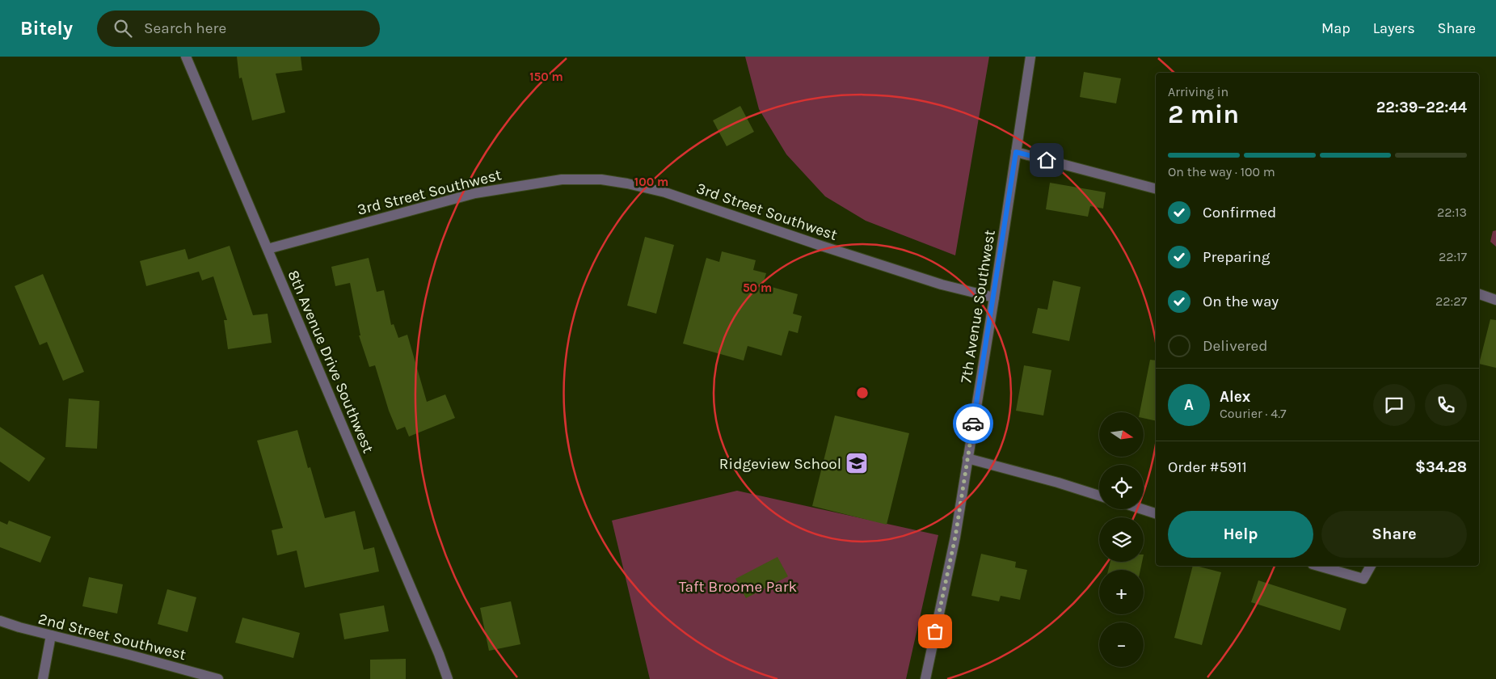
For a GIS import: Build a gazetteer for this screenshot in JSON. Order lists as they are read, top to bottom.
{
  "streets": {
    "street": [
      "3rd Street Southwest",
      "7th Avenue Southwest",
      "8th Avenue Drive Southwest",
      "2nd Street Southwest"
    ]
  },
  "crossings": [
    ["3rd Street Southwest", "7th Avenue Southwest"],
    ["3rd Street Southwest", "8th Avenue Drive Southwest"]
  ],
  "parks": ["Taft Broome Park"],
  "places": {
    "school or university": ["Ridgeview School"]
  },
  "north": "right",
  "page": {
    "header": "Bitely",
    "search": "Search here",
    "nav": ["Map", "Layers", "Share"],
    "heading": ["2 min", "Arriving in", "22:39–22:44"],
    "panel": [
      "Alex",
      "Courier · 4.7",
      "Order #5911",
      "$34.28"
    ],
    "bar": "On the way · 100 m",
    "list": [
      ["Confirmed", "22:13"],
      ["Preparing", "22:17"],
      ["On the way", "22:27"],
      "Delivered"
    ],
    "round": "A",
    "map_buttons": ["+", "−"],
    "buttons": ["Help", "Share"]
  },
  "rings": ["150 m", "100 m", "50 m"]
}
